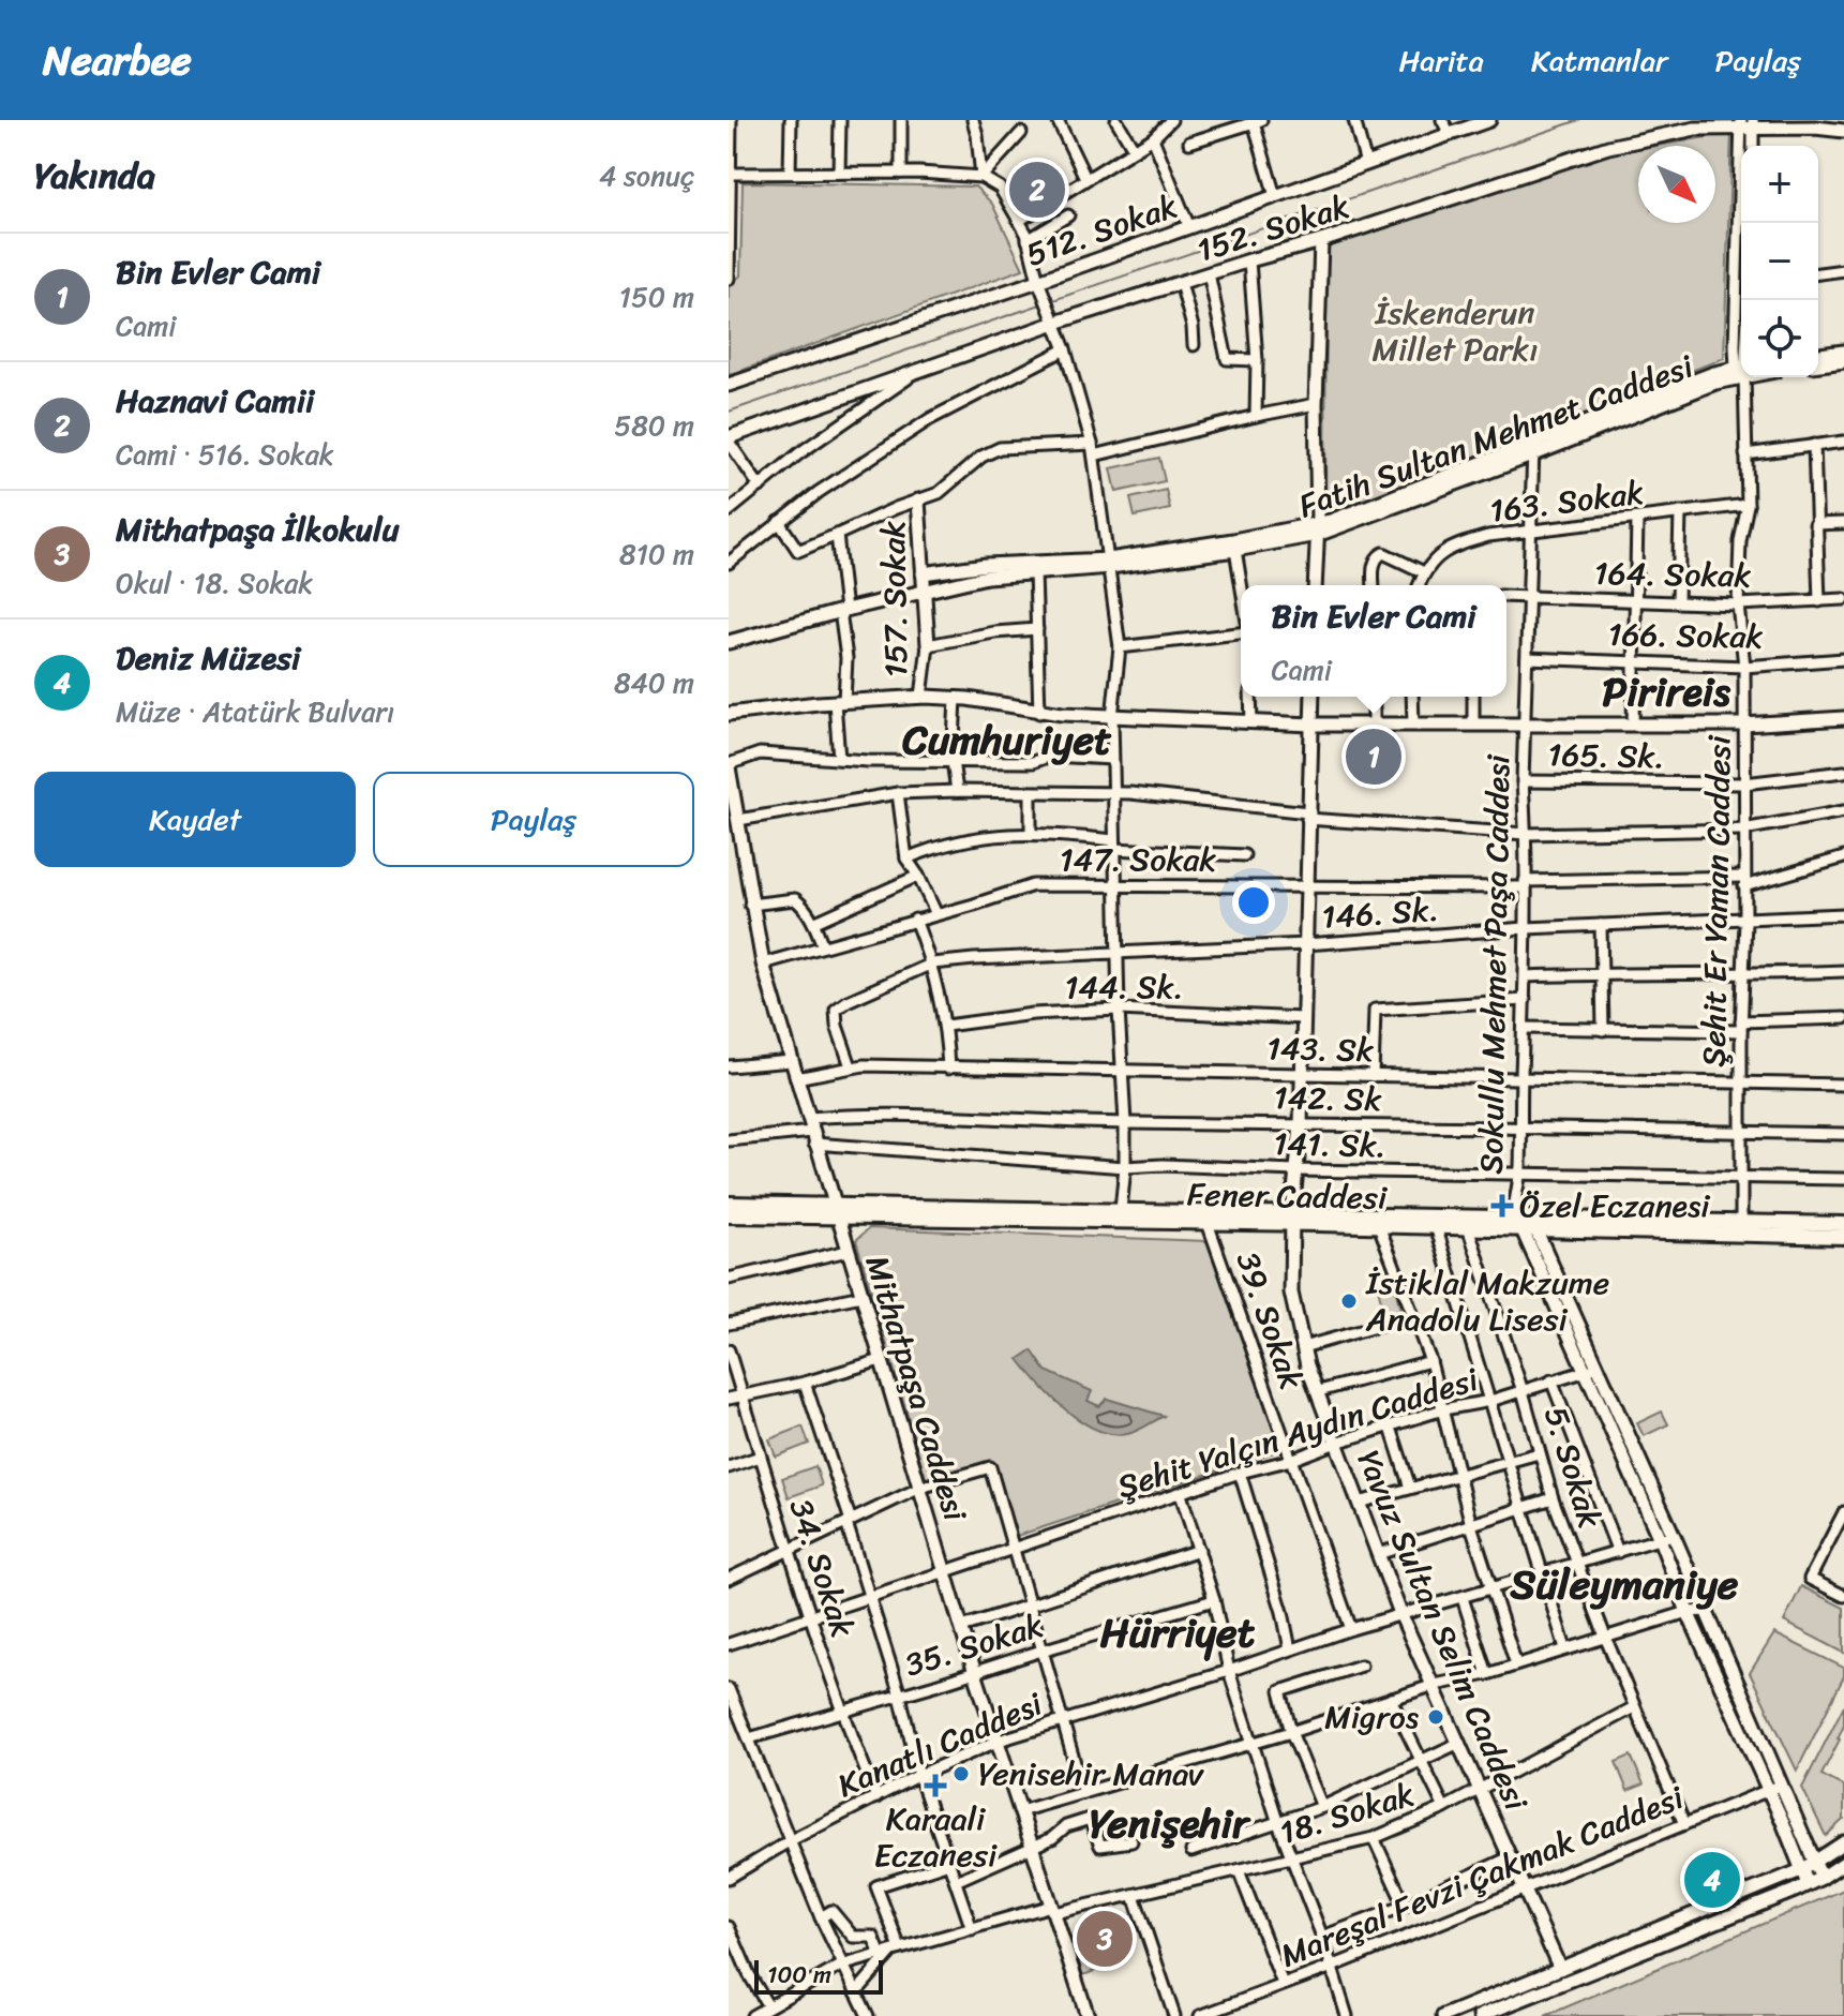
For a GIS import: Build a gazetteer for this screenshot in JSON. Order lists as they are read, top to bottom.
{
  "streets": {
    "main road": ["Fener Caddesi"],
    "street": [
      "152. Sokak",
      "512. Sokak",
      "Fatih Sultan Mehmet Caddesi",
      "163. Sokak",
      "164. Sokak",
      "157. Sokak",
      "166. Sokak",
      "165. Sk.",
      "147. Sokak",
      "Şehit Er Yaman Caddesi",
      "146. Sk.",
      "Sokullu Mehmet Paşa Caddesi",
      "144. Sk.",
      "143. Sk",
      "142. Sk",
      "141. Sk.",
      "39. Sokak",
      "Mithatpaşa Caddesi",
      "Şehit Yalçın Aydın Caddesi",
      "5. Sokak",
      "34. Sokak",
      "Yavuz Sultan Selim Caddesi",
      "35. Sokak",
      "Kanatlı Caddesi",
      "18. Sokak",
      "Mareşal Fevzi Çakmak Caddesi"
    ]
  },
  "crossings": [
    ["152. Sokak", "Şehit Er Yaman Caddesi"],
    ["Fatih Sultan Mehmet Caddesi", "157. Sokak"],
    ["Fatih Sultan Mehmet Caddesi", "Sokullu Mehmet Paşa Caddesi"],
    ["163. Sokak", "Şehit Er Yaman Caddesi"],
    ["163. Sokak", "Sokullu Mehmet Paşa Caddesi"],
    ["164. Sokak", "Şehit Er Yaman Caddesi"],
    ["164. Sokak", "Sokullu Mehmet Paşa Caddesi"],
    ["166. Sokak", "Şehit Er Yaman Caddesi"],
    ["166. Sokak", "Sokullu Mehmet Paşa Caddesi"],
    ["165. Sk.", "Şehit Er Yaman Caddesi"],
    ["165. Sk.", "Sokullu Mehmet Paşa Caddesi"],
    ["147. Sokak", "Şehit Er Yaman Caddesi"],
    ["147. Sokak", "Sokullu Mehmet Paşa Caddesi"],
    ["147. Sokak", "Mithatpaşa Caddesi"],
    ["147. Sokak", "Yavuz Sultan Selim Caddesi"],
    ["Şehit Er Yaman Caddesi", "146. Sk."],
    ["Şehit Er Yaman Caddesi", "143. Sk"],
    ["Şehit Er Yaman Caddesi", "142. Sk"],
    ["Şehit Er Yaman Caddesi", "141. Sk."],
    ["Şehit Er Yaman Caddesi", "Fener Caddesi"],
    ["146. Sk.", "Sokullu Mehmet Paşa Caddesi"],
    ["146. Sk.", "143. Sk"],
    ["146. Sk.", "Yavuz Sultan Selim Caddesi"],
    ["Sokullu Mehmet Paşa Caddesi", "143. Sk"],
    ["Sokullu Mehmet Paşa Caddesi", "142. Sk"],
    ["Sokullu Mehmet Paşa Caddesi", "141. Sk."],
    ["Sokullu Mehmet Paşa Caddesi", "Fener Caddesi"],
    ["144. Sk.", "Yavuz Sultan Selim Caddesi"],
    ["143. Sk", "Mithatpaşa Caddesi"],
    ["143. Sk", "Yavuz Sultan Selim Caddesi"],
    ["142. Sk", "141. Sk."],
    ["142. Sk", "Mithatpaşa Caddesi"],
    ["142. Sk", "Yavuz Sultan Selim Caddesi"],
    ["141. Sk.", "Mithatpaşa Caddesi"],
    ["141. Sk.", "Yavuz Sultan Selim Caddesi"],
    ["Fener Caddesi", "39. Sokak"],
    ["Fener Caddesi", "Mithatpaşa Caddesi"],
    ["Fener Caddesi", "5. Sokak"],
    ["Fener Caddesi", "Yavuz Sultan Selim Caddesi"],
    ["39. Sokak", "Şehit Yalçın Aydın Caddesi"],
    ["39. Sokak", "Kanatlı Caddesi"],
    ["Mithatpaşa Caddesi", "Şehit Yalçın Aydın Caddesi"],
    ["Mithatpaşa Caddesi", "35. Sokak"],
    ["Mithatpaşa Caddesi", "Kanatlı Caddesi"],
    ["Mithatpaşa Caddesi", "18. Sokak"],
    ["Şehit Yalçın Aydın Caddesi", "5. Sokak"],
    ["Şehit Yalçın Aydın Caddesi", "34. Sokak"],
    ["Şehit Yalçın Aydın Caddesi", "Yavuz Sultan Selim Caddesi"],
    ["5. Sokak", "Kanatlı Caddesi"],
    ["5. Sokak", "18. Sokak"],
    ["5. Sokak", "Mareşal Fevzi Çakmak Caddesi"],
    ["34. Sokak", "35. Sokak"],
    ["34. Sokak", "Kanatlı Caddesi"],
    ["Yavuz Sultan Selim Caddesi", "Kanatlı Caddesi"],
    ["Yavuz Sultan Selim Caddesi", "18. Sokak"],
    ["Yavuz Sultan Selim Caddesi", "Mareşal Fevzi Çakmak Caddesi"]
  ],
  "districts": [
    "Pirireis",
    "Cumhuriyet",
    "Süleymaniye",
    "Hürriyet",
    "Yenişehir"
  ],
  "parks": ["İskenderun Millet Parkı"],
  "places": {
    "health": ["Özel Eczanesi", "Karaali Eczanesi"],
    "other": ["İstiklal Makzume Anadolu Lisesi", "Migros", "Yenisehir Manav"]
  },
  "scale_bar": "100 m",
  "north": "bottom right",
  "page": {
    "header": "Nearbee",
    "nav": ["Harita", "Katmanlar", "Paylaş"],
    "heading": ["Yakında", "4 sonuç"],
    "map_buttons": ["+", "−"],
    "pins": [
      "2",
      "1",
      "4",
      "3"
    ],
    "list": [
      {
        "mark": "1",
        "name": "Bin Evler Cami",
        "note": "Cami",
        "value": "150 m"
      },
      {
        "mark": "2",
        "name": "Haznavi Camii",
        "note": "Cami · 516. Sokak",
        "value": "580 m"
      },
      {
        "mark": "3",
        "name": "Mithatpaşa İlkokulu",
        "note": "Okul · 18. Sokak",
        "value": "810 m"
      },
      {
        "mark": "4",
        "name": "Deniz Müzesi",
        "note": "Müze · Atatürk Bulvarı",
        "value": "840 m"
      }
    ],
    "popup": ["Bin Evler Cami", "Cami"],
    "buttons": ["Kaydet", "Paylaş"],
    "scale": "100 m"
  }
}
